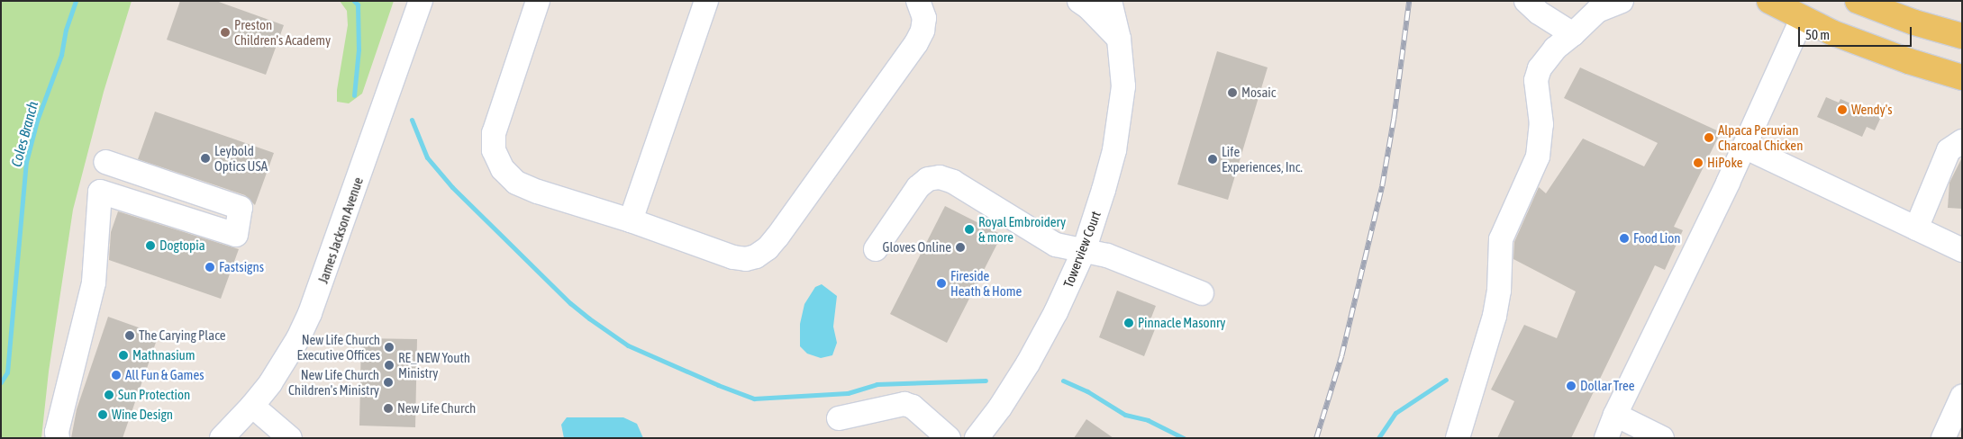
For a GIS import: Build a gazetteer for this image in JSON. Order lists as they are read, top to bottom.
{
  "streets": {
    "street": ["James Jackson Avenue", "Towerview Court"]
  },
  "water": ["Coles Branch"],
  "places": [
    "Preston Children's Academy",
    "Mosaic",
    "Wendy's",
    "Alpaca Peruvian Charcoal Chicken",
    "Leybold Optics USA",
    "Life Experiences, Inc.",
    "HiPoke",
    "Royal Embroidery & more",
    "Food Lion",
    "Dogtopia",
    "Gloves Online",
    "Fastsigns",
    "Fireside Heath & Home",
    "Pinnacle Masonry",
    "The Carying Place",
    "New Life Church Executive Offices",
    "Mathnasium",
    "RE_NEW Youth Ministry",
    "All Fun & Games",
    "New Life Church Children's Ministry",
    "Dollar Tree",
    "Sun Protection",
    "New Life Church",
    "Wine Design"
  ],
  "scale_bar": "50 m"
}
